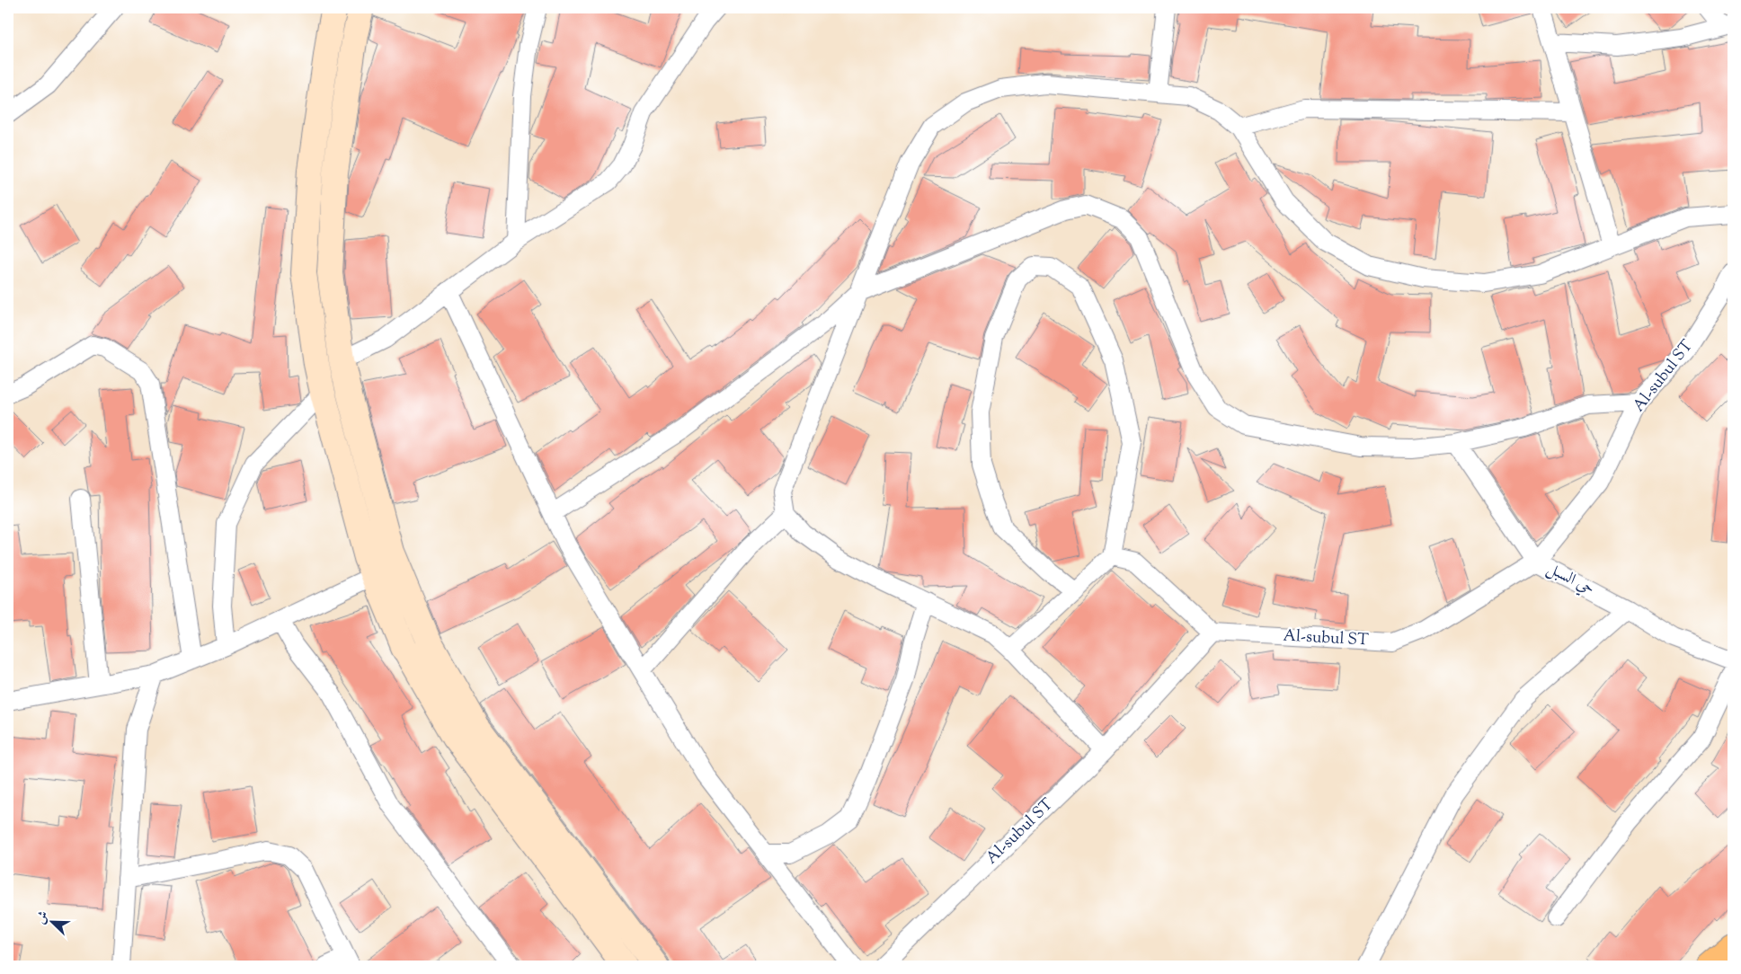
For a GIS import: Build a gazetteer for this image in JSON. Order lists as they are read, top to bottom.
{
  "streets": {
    "street": ["Al-subul ST", "حي السبل"]
  },
  "crossings": [
    ["Al-subul ST", "حي السبل"]
  ],
  "north": "top left"
}
